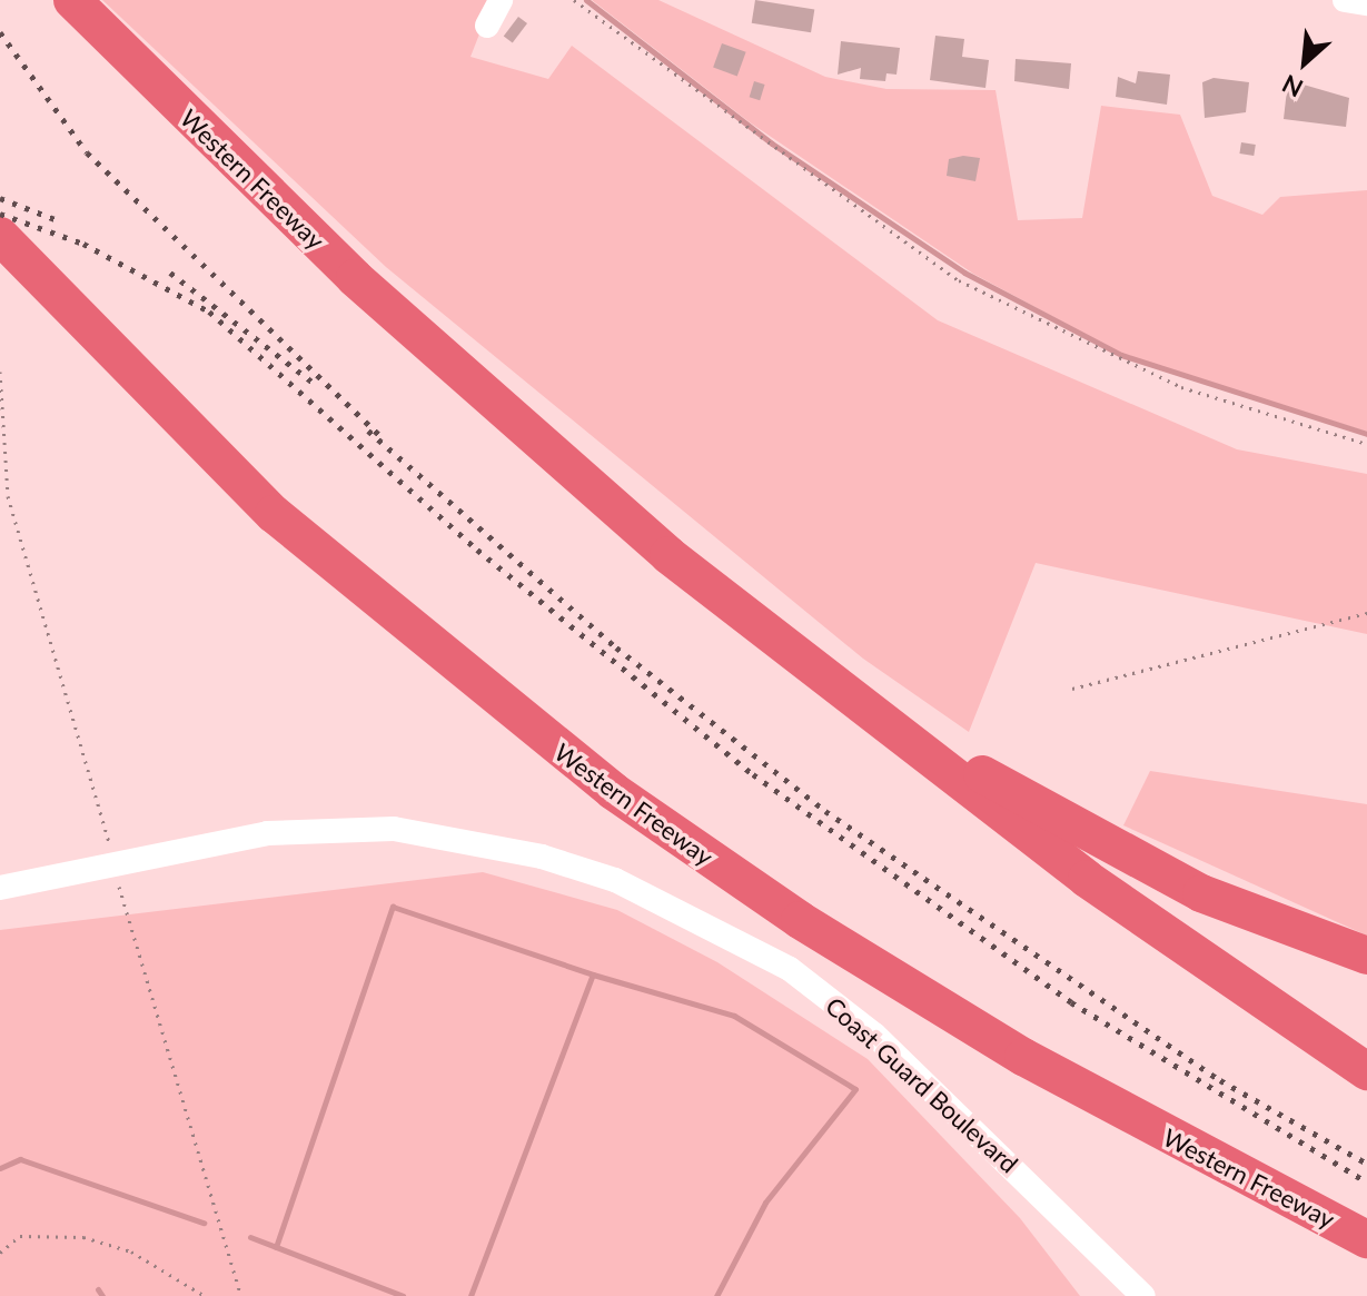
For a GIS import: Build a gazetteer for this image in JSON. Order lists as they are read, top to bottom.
{
  "streets": {
    "highway": ["Western Freeway"],
    "street": ["Coast Guard Boulevard"]
  },
  "north": "bottom left"
}
